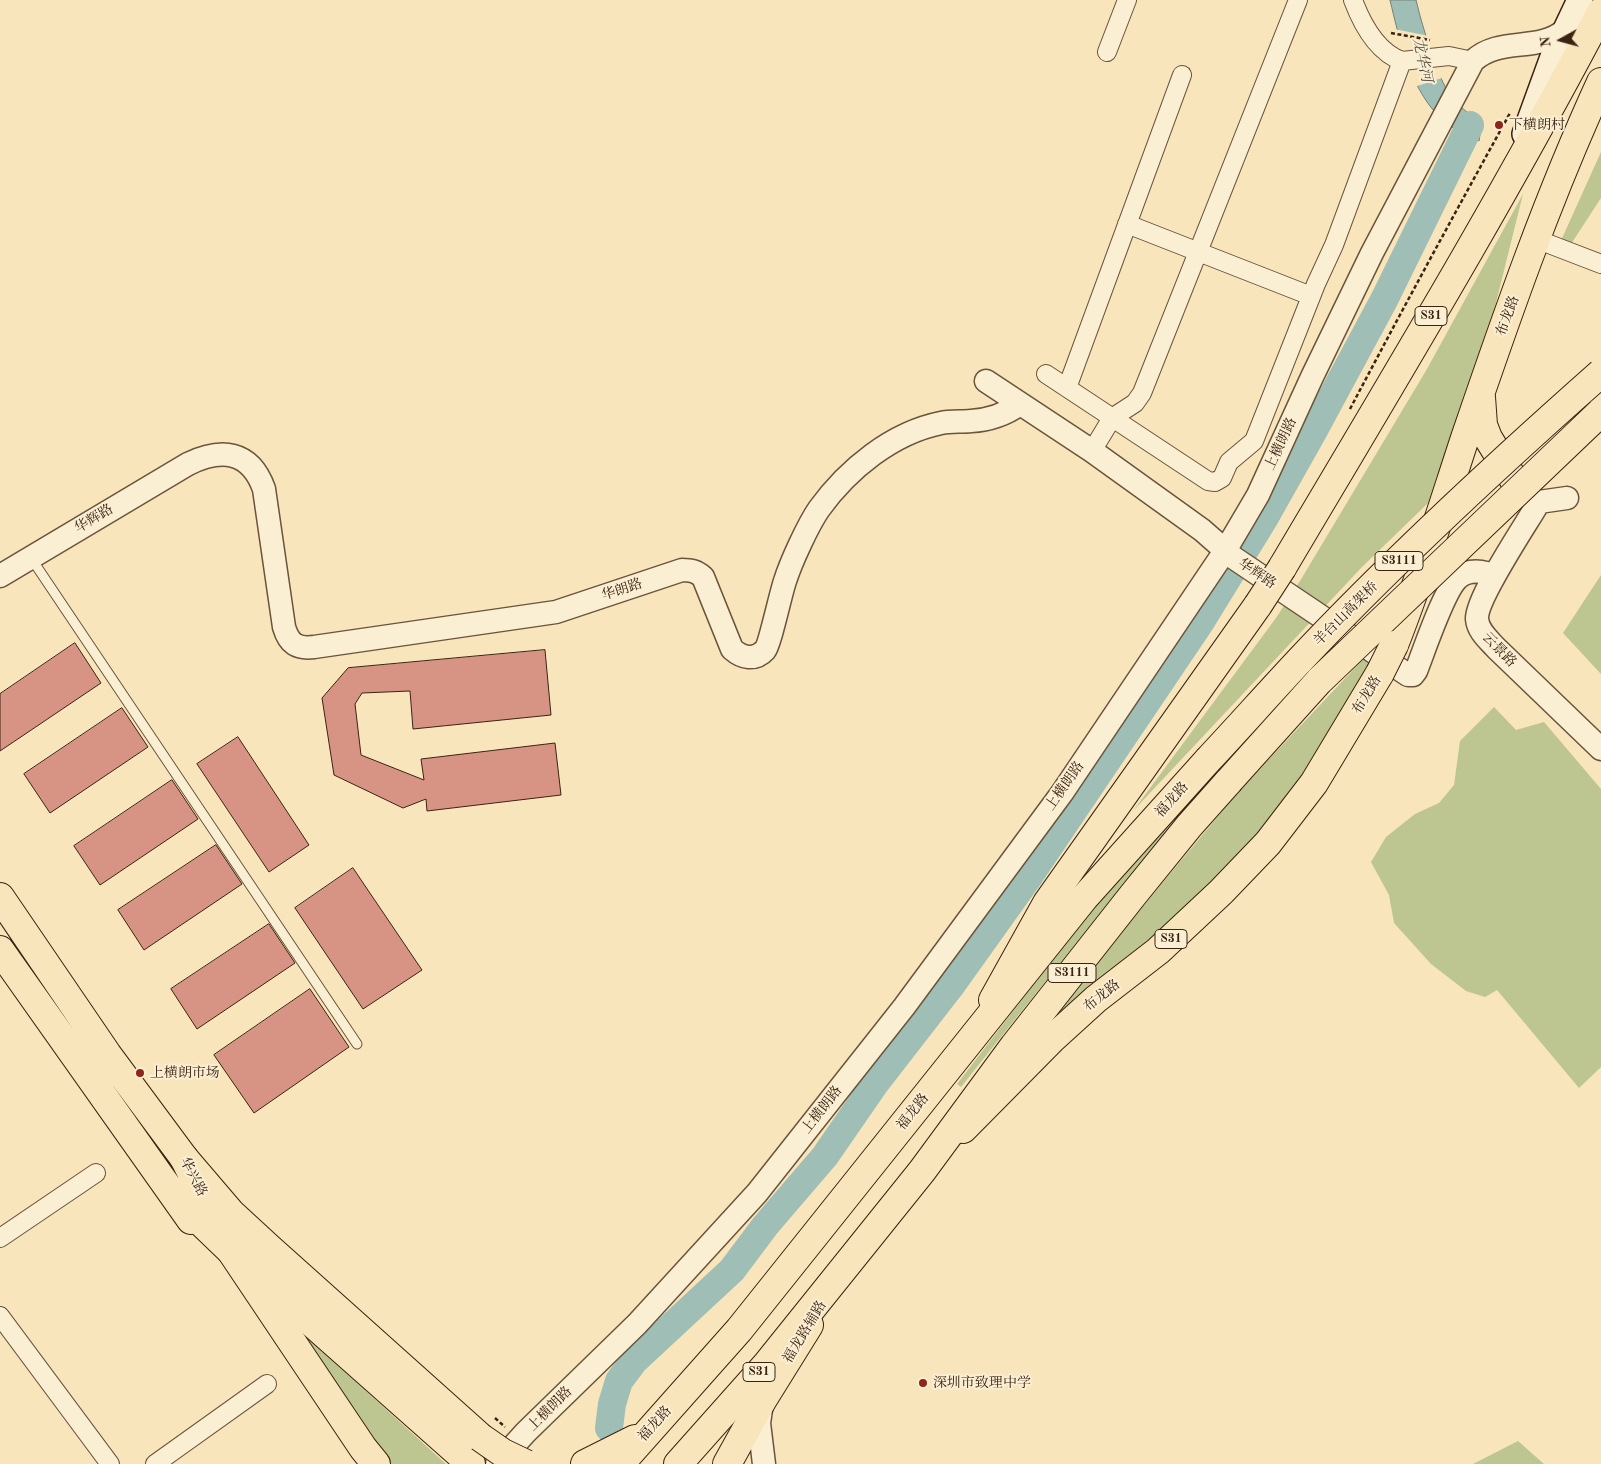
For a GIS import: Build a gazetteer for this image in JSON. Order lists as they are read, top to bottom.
{
  "streets": {
    "main road": [
      "S31",
      "布龙路",
      "S3111",
      "羊台山高架桥",
      "福龙路",
      "华兴路",
      "福龙路辅路"
    ],
    "street": [
      "上横朗路",
      "华辉路",
      "华朗路",
      "云景路"
    ]
  },
  "crossings": [
    ["S31", "布龙路"],
    ["S31", "羊台山高架桥"],
    ["S31", "福龙路"],
    ["S31", "福龙路辅路"],
    ["布龙路", "羊台山高架桥"],
    ["上横朗路", "华辉路"],
    ["华辉路", "华朗路"],
    ["华辉路", "云景路"],
    ["羊台山高架桥", "福龙路"]
  ],
  "water": ["龙华河"],
  "places": ["下横朗村", "上横朗市场", "深圳市致理中学"],
  "north": "left"
}
